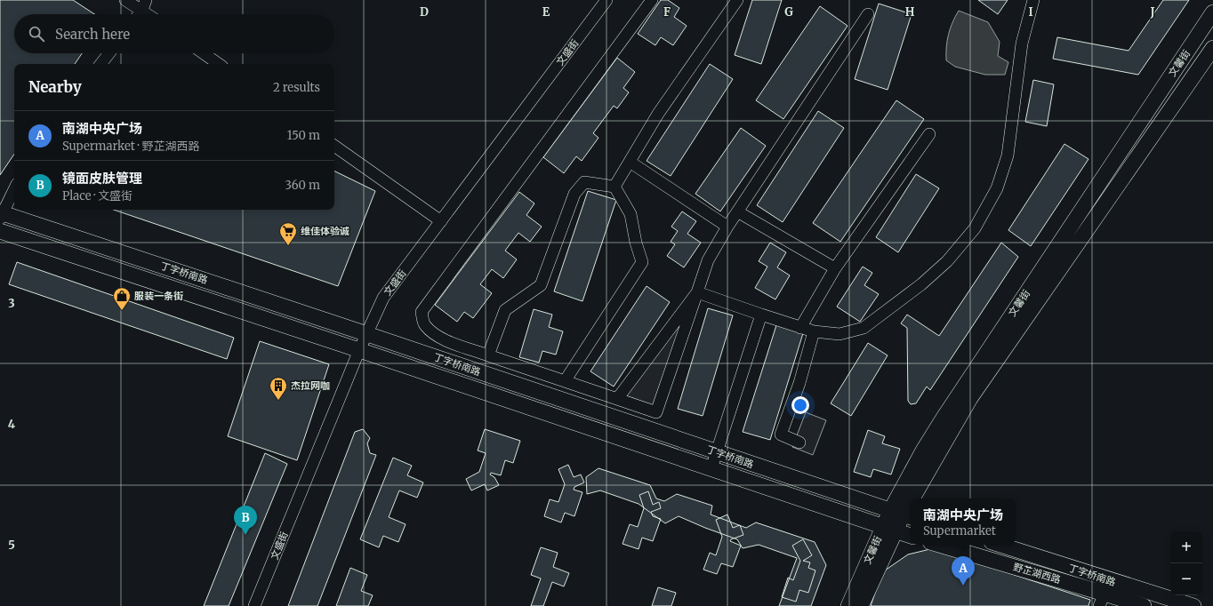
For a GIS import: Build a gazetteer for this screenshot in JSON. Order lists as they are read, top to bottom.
{
  "streets": {
    "main road": ["文馨街", "丁字桥南路", "野芷湖西路"],
    "street": ["文盛街"]
  },
  "crossings": [
    ["文盛街", "丁字桥南路"],
    ["文馨街", "丁字桥南路"]
  ],
  "places": {
    "supermarket": ["维佳体验诚"],
    "shop": ["服装一条街"],
    "building": ["杰拉网咖"]
  },
  "page": {
    "search": "Search here",
    "heading": ["Nearby", "2 results"],
    "list": [
      {
        "mark": "A",
        "name": "南湖中央广场",
        "note": "Supermarket · 野芷湖西路",
        "value": "150 m"
      },
      {
        "mark": "B",
        "name": "镜面皮肤管理",
        "note": "Place · 文盛街",
        "value": "360 m"
      }
    ],
    "popup": ["南湖中央广场", "Supermarket"],
    "pins": ["B", "A"],
    "map_buttons": ["+", "−"]
  },
  "grid": {
    "columns": [
      "D",
      "E",
      "F",
      "G",
      "H",
      "I",
      "J"
    ],
    "rows": ["3", "4", "5"]
  }
}
